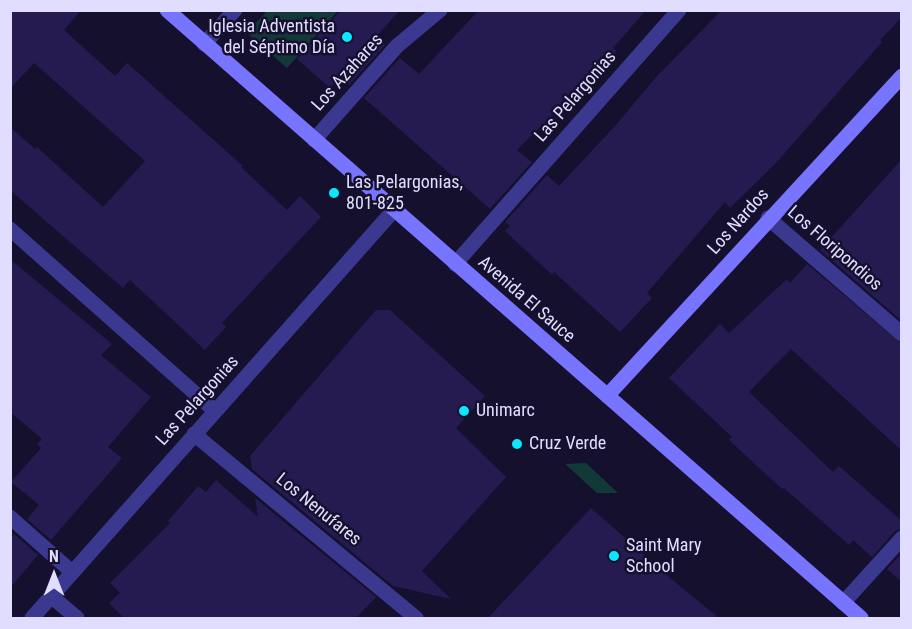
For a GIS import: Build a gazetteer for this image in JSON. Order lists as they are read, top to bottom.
{
  "streets": {
    "main road": ["Los Nardos", "Avenida El Sauce"],
    "street": [
      "Los Azahares",
      "Las Pelargonias",
      "Los Floripondios",
      "Los Nenufares"
    ]
  },
  "crossings": [
    ["Los Azahares", "Avenida El Sauce"],
    ["Las Pelargonias", "Avenida El Sauce"],
    ["Las Pelargonias", "Los Nenufares"],
    ["Los Nardos", "Los Floripondios"],
    ["Los Nardos", "Avenida El Sauce"]
  ],
  "places": [
    "Iglesia Adventista del Séptimo Día",
    "Las Pelargonias, 801-825",
    "Unimarc",
    "Cruz Verde",
    "Saint Mary School"
  ],
  "north": "top"
}
